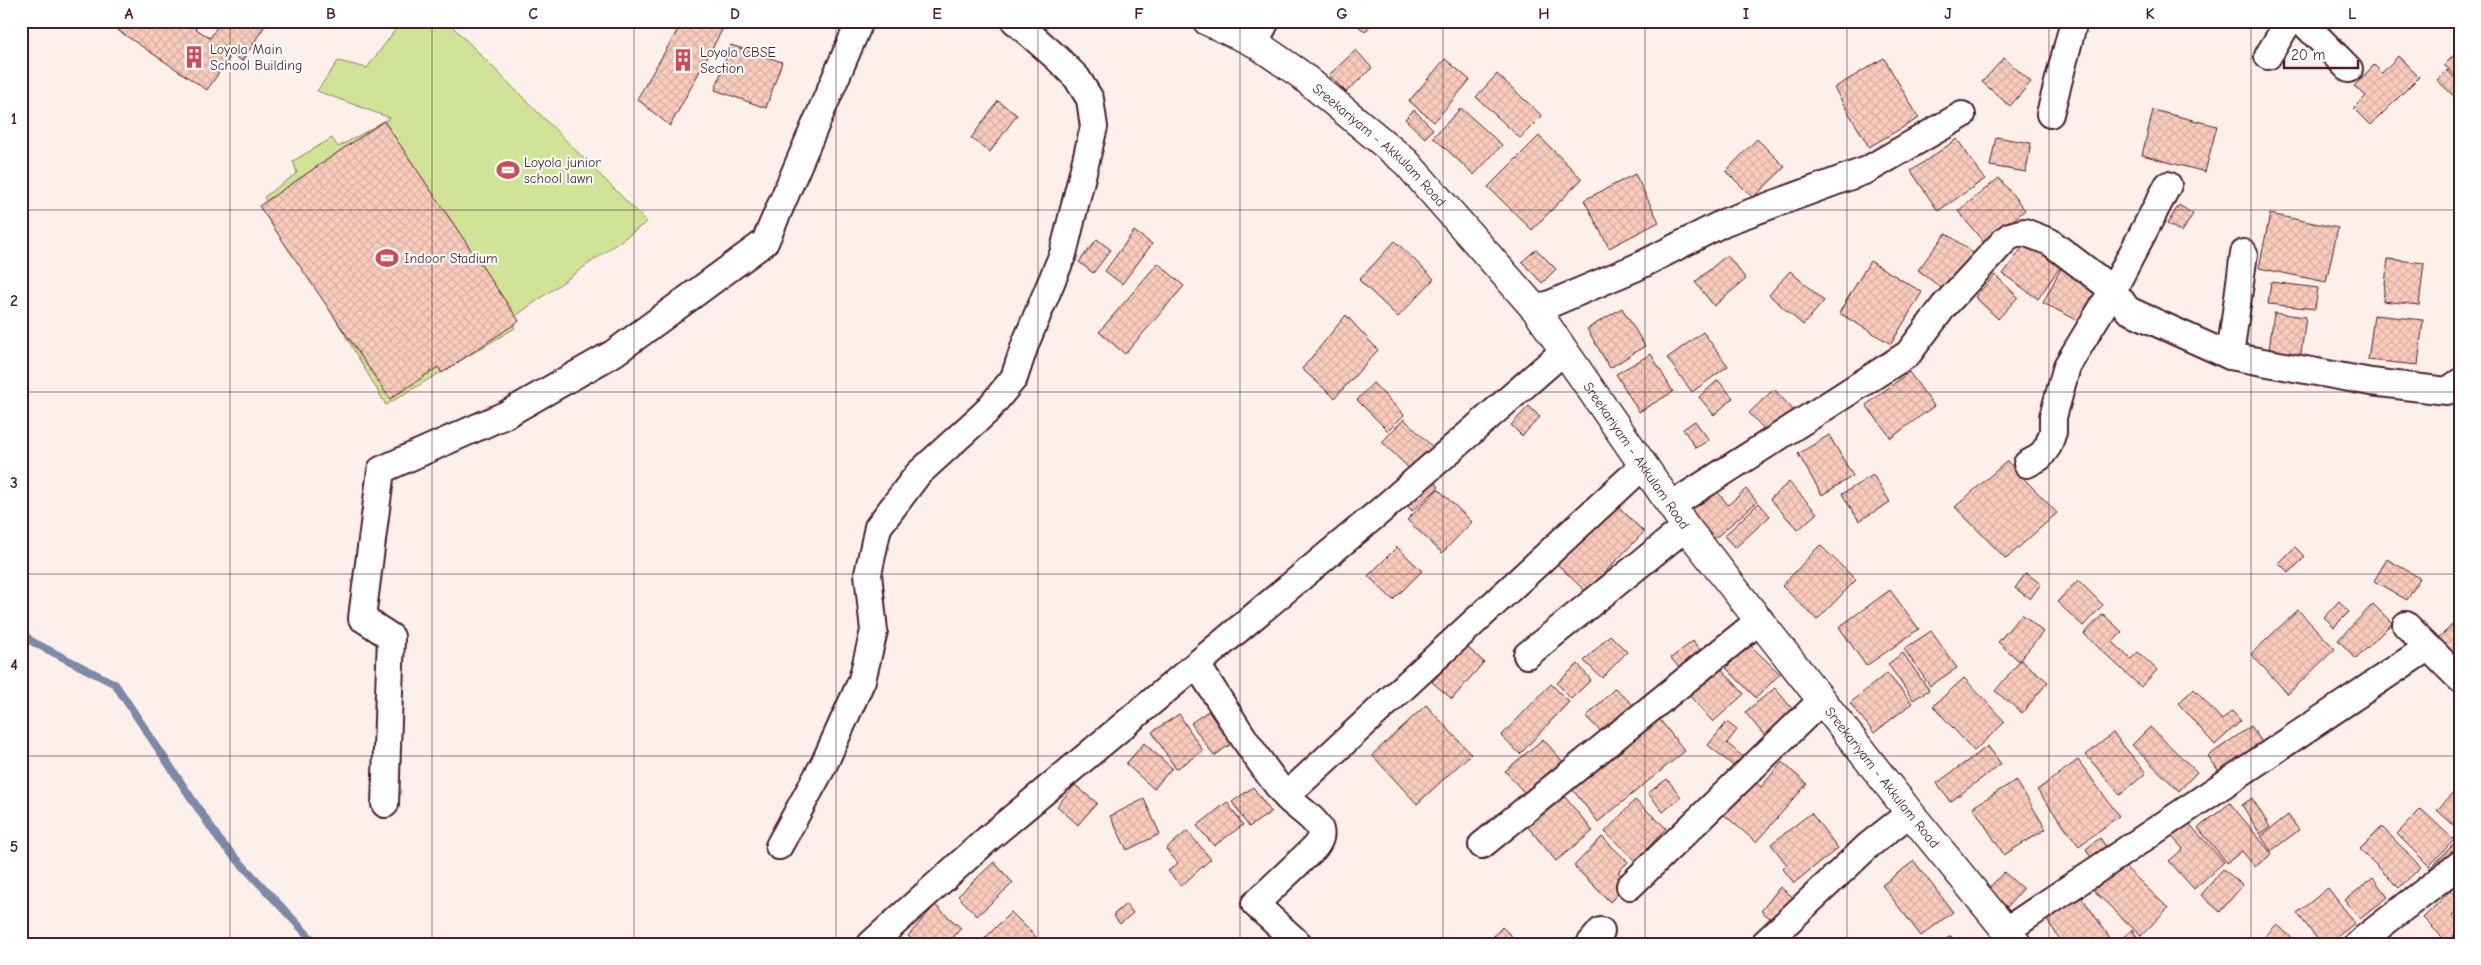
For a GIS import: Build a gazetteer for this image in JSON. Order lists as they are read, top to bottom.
{
  "streets": {
    "main road": ["Sreekariyam - Akkulam Road"]
  },
  "places": {
    "building": ["Loyola Main School Building", "Loyola CBSE Section"],
    "sports": ["Loyola junior school lawn", "Indoor Stadium"]
  },
  "scale_bar": "20 m",
  "grid": {
    "columns": [
      "A",
      "B",
      "C",
      "D",
      "E",
      "F",
      "G",
      "H",
      "I",
      "J",
      "K",
      "L"
    ],
    "rows": [
      "1",
      "2",
      "3",
      "4",
      "5"
    ]
  }
}
